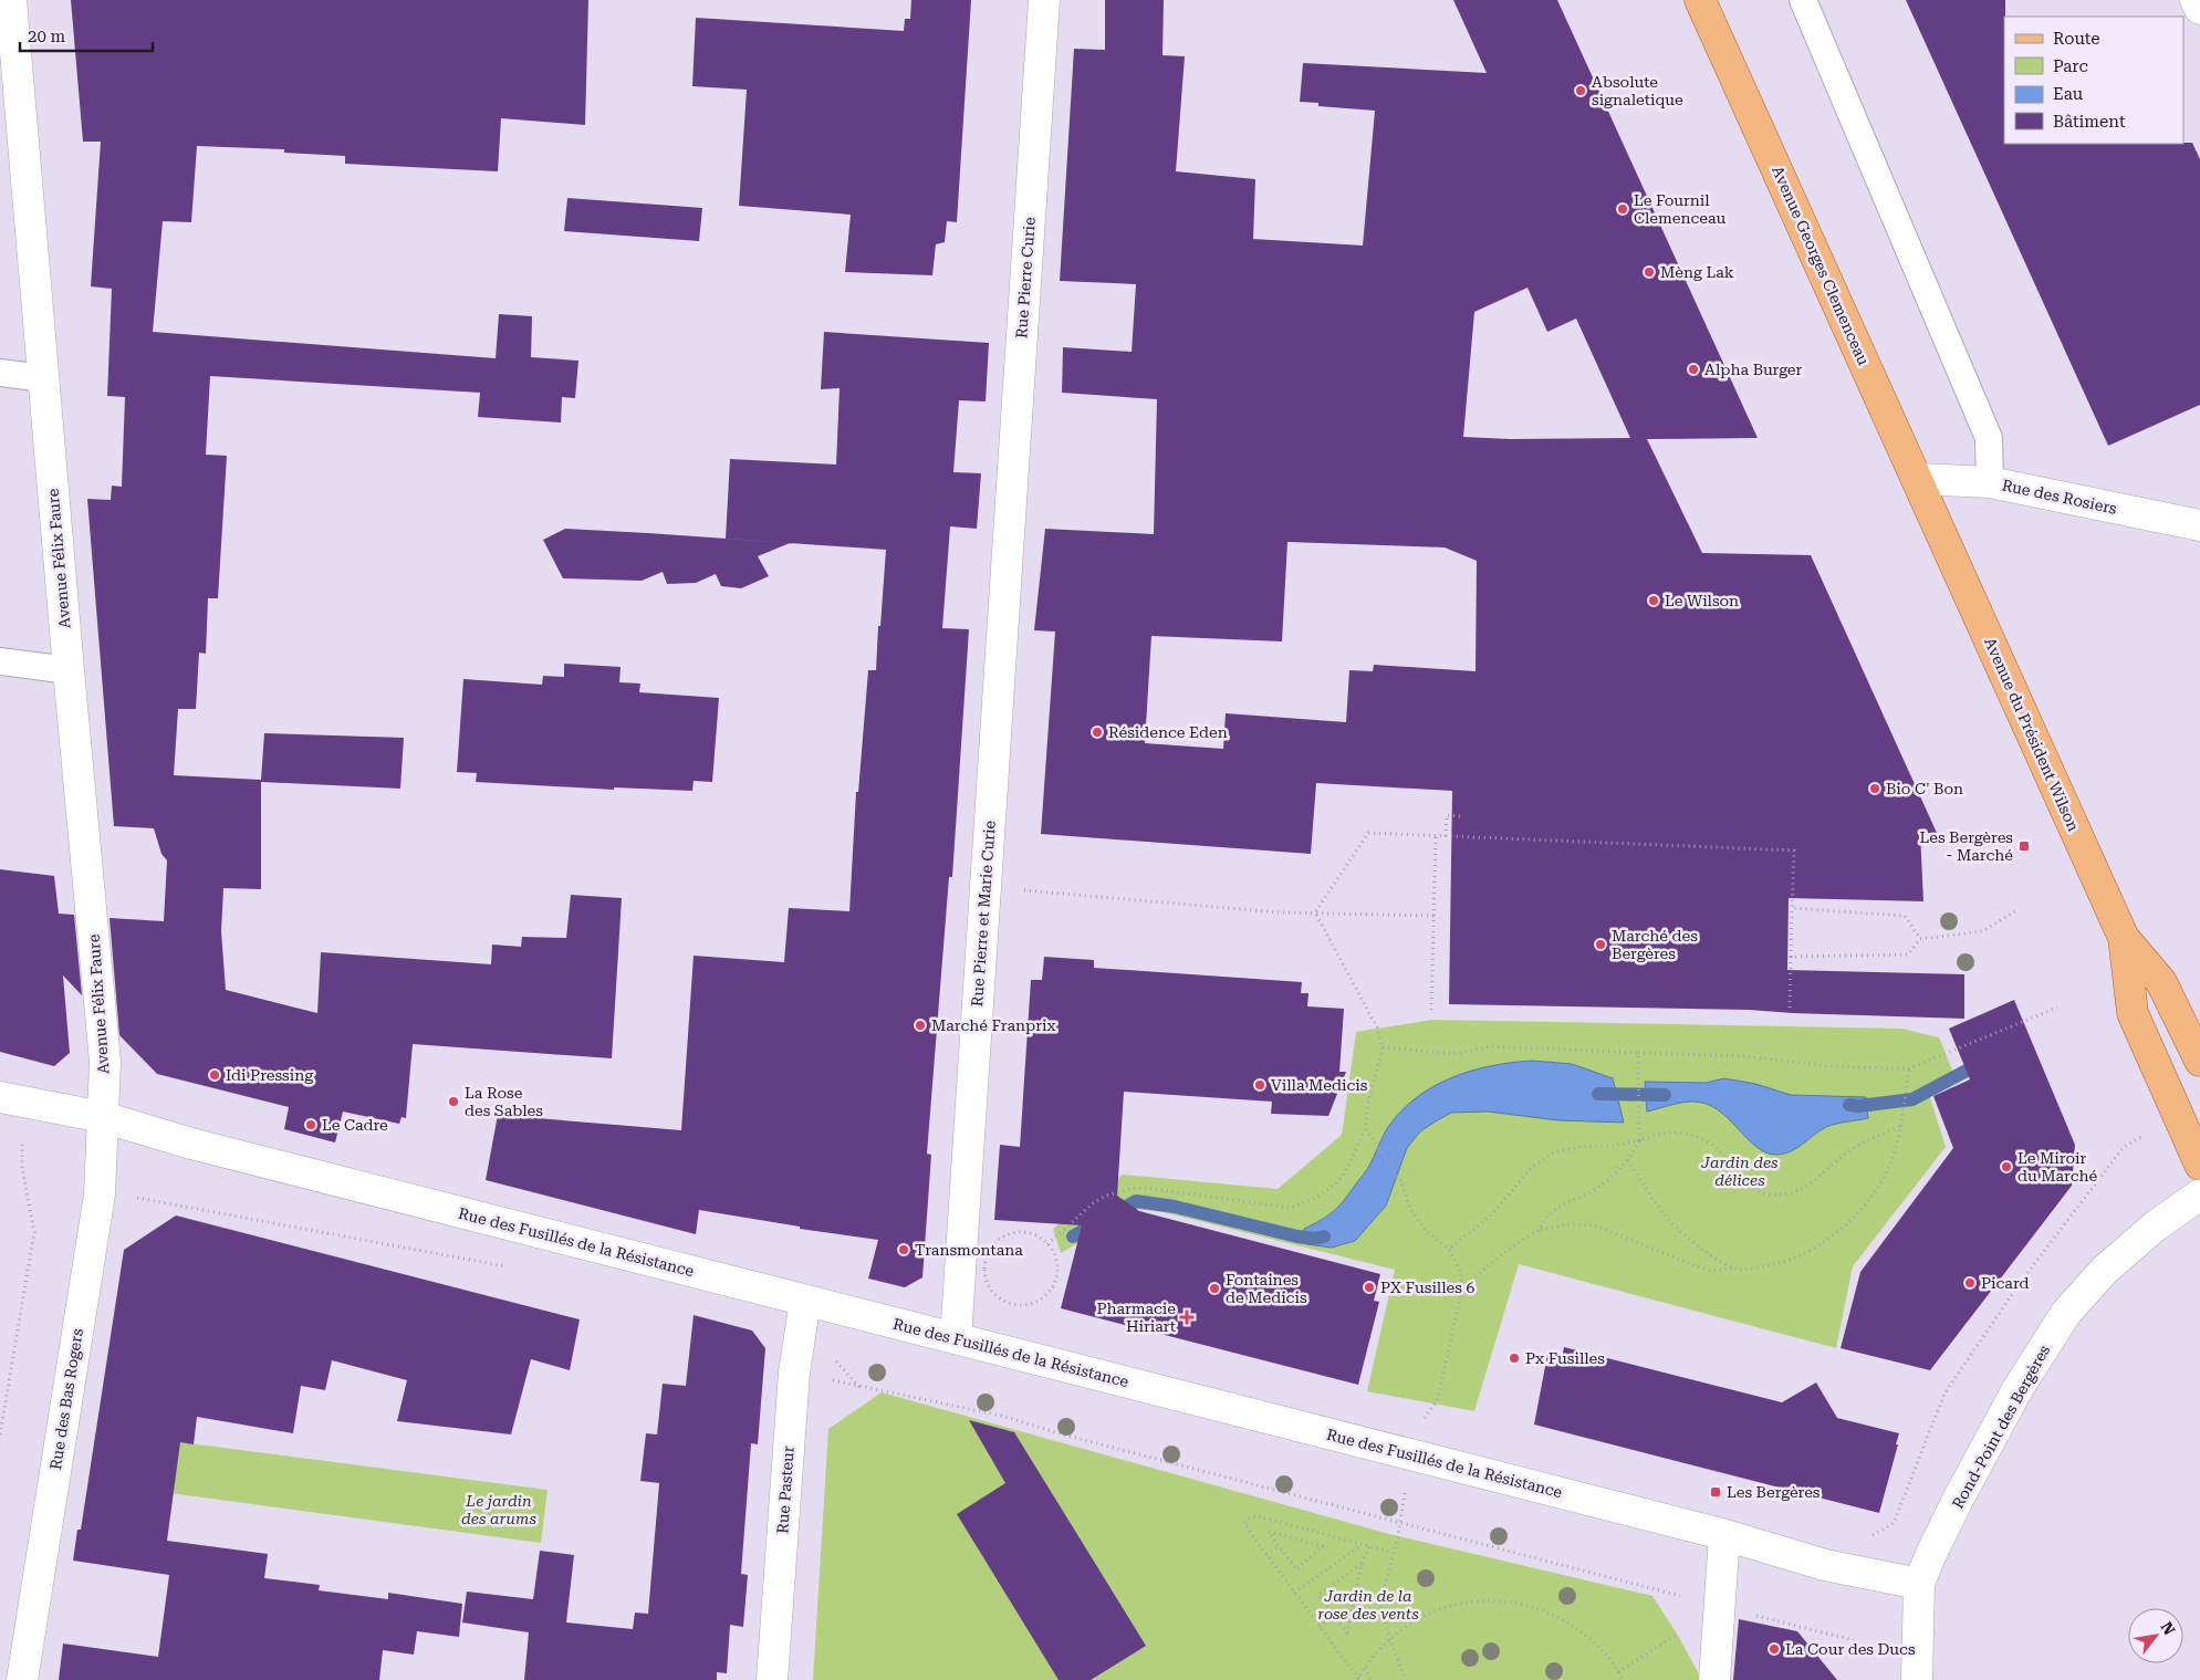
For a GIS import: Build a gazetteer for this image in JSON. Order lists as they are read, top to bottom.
{
  "streets": {
    "main road": ["Avenue Georges Clemenceau", "Avenue du Président Wilson"],
    "street": [
      "Rue Pierre Curie",
      "Rue des Rosiers",
      "Avenue Félix Faure",
      "Rue Pierre et Marie Curie",
      "Rue des Fusillés de la Résistance",
      "Rue des Bas Rogers",
      "Rond-Point des Bergères",
      "Rue Pasteur"
    ]
  },
  "crossings": [
    ["Avenue Georges Clemenceau", "Rue des Rosiers"],
    ["Avenue Georges Clemenceau", "Avenue du Président Wilson"],
    ["Rue Pierre Curie", "Rue Pierre et Marie Curie"],
    ["Avenue Félix Faure", "Rue des Fusillés de la Résistance"],
    ["Avenue Félix Faure", "Rue des Bas Rogers"],
    ["Rue Pierre et Marie Curie", "Rue des Fusillés de la Résistance"],
    ["Rue des Fusillés de la Résistance", "Rue des Bas Rogers"],
    ["Rue des Fusillés de la Résistance", "Rond-Point des Bergères"],
    ["Rue des Fusillés de la Résistance", "Rue Pasteur"]
  ],
  "parks": ["Jardin des délices", "Le jardin des arums", "Jardin de la rose des vents"],
  "places": {
    "other": [
      "Absolute signaletique",
      "Le Fournil Clemenceau",
      "Mèng Lak",
      "Alpha Burger",
      "Le Wilson",
      "Résidence Eden",
      "Bio C' Bon",
      "Marché des Bergères",
      "Marché Franprix",
      "Idi Pressing",
      "Villa Medicis",
      "La Rose des Sables",
      "Le Cadre",
      "Le Miroir du Marché",
      "Transmontana",
      "Picard",
      "PX Fusilles 6",
      "Fontaines de Medicis",
      "Px Fusilles",
      "La Cour des Ducs"
    ],
    "transit": ["Les Bergères - Marché", "Les Bergères"],
    "health": ["Pharmacie Hiriart"]
  },
  "legend": [
    "Route",
    "Parc",
    "Eau",
    "Bâtiment"
  ],
  "scale_bar": "20 m",
  "north": "top right"
}
